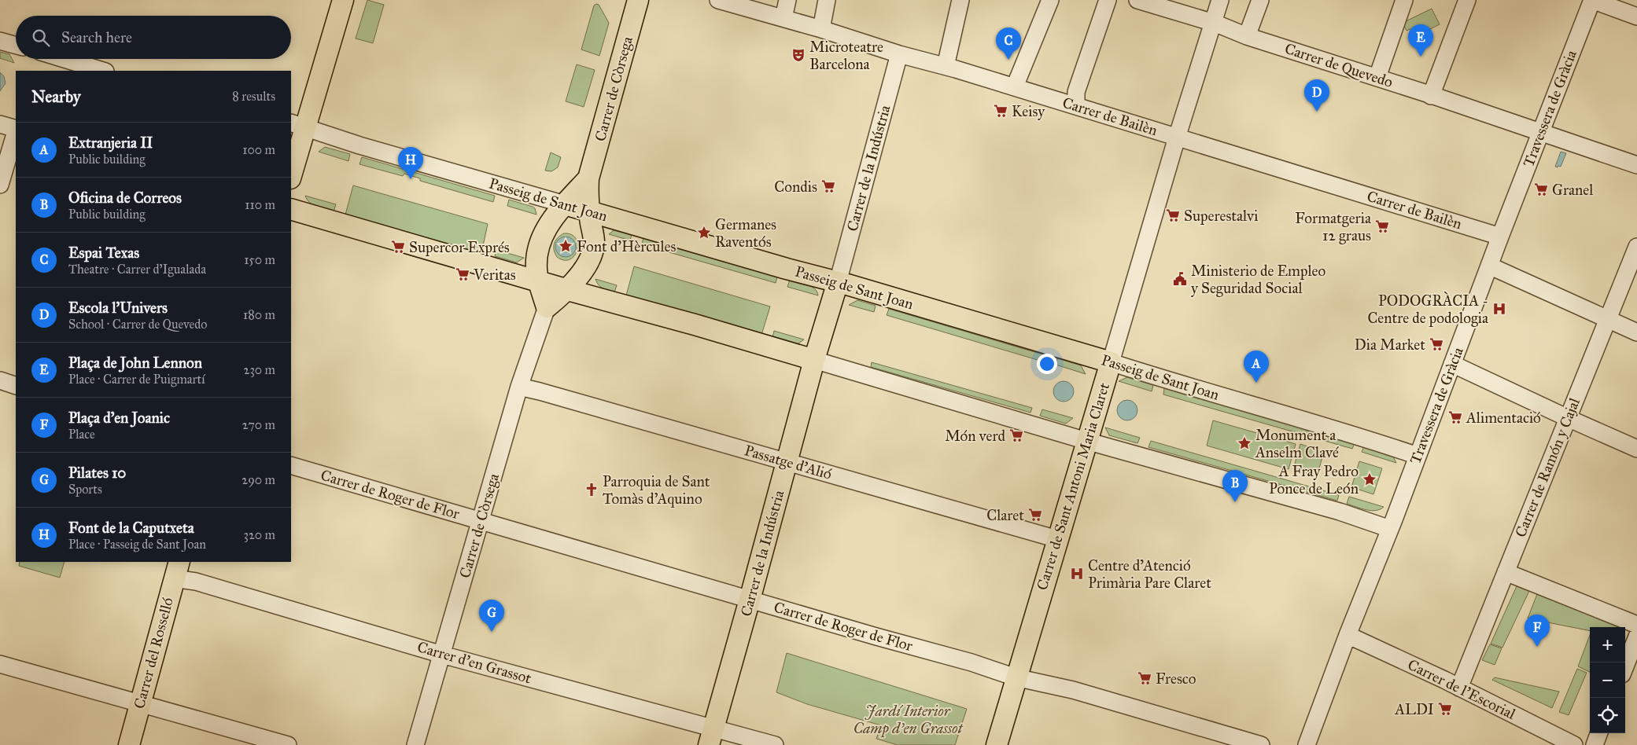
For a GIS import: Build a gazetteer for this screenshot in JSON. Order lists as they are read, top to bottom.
{
  "streets": {
    "main road": [
      "Carrer de Còrsega",
      "Carrer de la Indústria",
      "Passeig de Sant Joan",
      "Carrer de Sant Antoni Maria Claret",
      "Carrer del Rosselló"
    ],
    "street": [
      "Carrer de Quevedo",
      "Travessera de Gràcia",
      "Carrer de Bailèn",
      "Passatge d'Alió",
      "Carrer de Ramón y Cajal",
      "Carrer de Roger de Flor",
      "Carrer d'en Grassot",
      "Carrer de l'Escorial"
    ]
  },
  "crossings": [
    ["Carrer de Quevedo", "Travessera de Gràcia"],
    ["Carrer de Quevedo", "Carrer de Sant Antoni Maria Claret"],
    ["Carrer de Còrsega", "Passatge d'Alió"],
    ["Carrer de Còrsega", "Carrer de Roger de Flor"],
    ["Carrer de Còrsega", "Carrer d'en Grassot"],
    ["Travessera de Gràcia", "Carrer de Bailèn"],
    ["Travessera de Gràcia", "Passeig de Sant Joan"],
    ["Travessera de Gràcia", "Carrer de l'Escorial"],
    ["Carrer de Bailèn", "Carrer de la Indústria"],
    ["Carrer de Bailèn", "Carrer de Sant Antoni Maria Claret"],
    ["Carrer de la Indústria", "Passeig de Sant Joan"],
    ["Carrer de la Indústria", "Passatge d'Alió"],
    ["Carrer de la Indústria", "Carrer de Roger de Flor"],
    ["Carrer de la Indústria", "Carrer d'en Grassot"],
    ["Passeig de Sant Joan", "Carrer de Sant Antoni Maria Claret"],
    ["Passatge d'Alió", "Carrer de Sant Antoni Maria Claret"],
    ["Carrer de Ramón y Cajal", "Carrer de l'Escorial"],
    ["Carrer de Sant Antoni Maria Claret", "Carrer de Roger de Flor"],
    ["Carrer del Rosselló", "Carrer d'en Grassot"]
  ],
  "parks": ["Jardí Interior Camp d'en Grassot"],
  "places": {
    "theatre": ["Microteatre Barcelona"],
    "supermarket": [
      "Keisy",
      "Condis",
      "Granel",
      "Superestalvi",
      "Formatgeria 12 graus",
      "Supercor Exprés",
      "Veritas",
      "Dia Market",
      "Alimentació",
      "Món verd",
      "Claret",
      "Fresco",
      "ALDI"
    ],
    "place": [
      "Germanes Raventós",
      "Font d'Hèrcules",
      "Monument a Anselm Clavé",
      "A Fray Pedro Ponce de León"
    ],
    "public building": ["Ministerio de Empleo y Seguridad Social"],
    "hospital": ["PODOGRÀCIA - Centre de podologia", "Centre d'Atenció Primària Pare Claret"],
    "church": ["Parroquia de Sant Tomàs d'Aquino"]
  },
  "page": {
    "search": "Search here",
    "pins": [
      "E",
      "C",
      "D",
      "H",
      "A",
      "B",
      "G",
      "F"
    ],
    "heading": ["Nearby", "8 results"],
    "list": [
      {
        "mark": "A",
        "name": "Extranjeria II",
        "note": "Public building",
        "value": "100 m"
      },
      {
        "mark": "B",
        "name": "Oficina de Correos",
        "note": "Public building",
        "value": "110 m"
      },
      {
        "mark": "C",
        "name": "Espai Texas",
        "note": "Theatre · Carrer d'Igualada",
        "value": "150 m"
      },
      {
        "mark": "D",
        "name": "Escola l'Univers",
        "note": "School · Carrer de Quevedo",
        "value": "180 m"
      },
      {
        "mark": "E",
        "name": "Plaça de John Lennon",
        "note": "Place · Carrer de Puigmartí",
        "value": "230 m"
      },
      {
        "mark": "F",
        "name": "Plaça d'en Joanic",
        "note": "Place",
        "value": "270 m"
      },
      {
        "mark": "G",
        "name": "Pilates 10",
        "note": "Sports",
        "value": "290 m"
      },
      {
        "mark": "H",
        "name": "Font de la Caputxeta",
        "note": "Place · Passeig de Sant Joan",
        "value": "320 m"
      }
    ],
    "map_buttons": ["+", "−"]
  }
}
